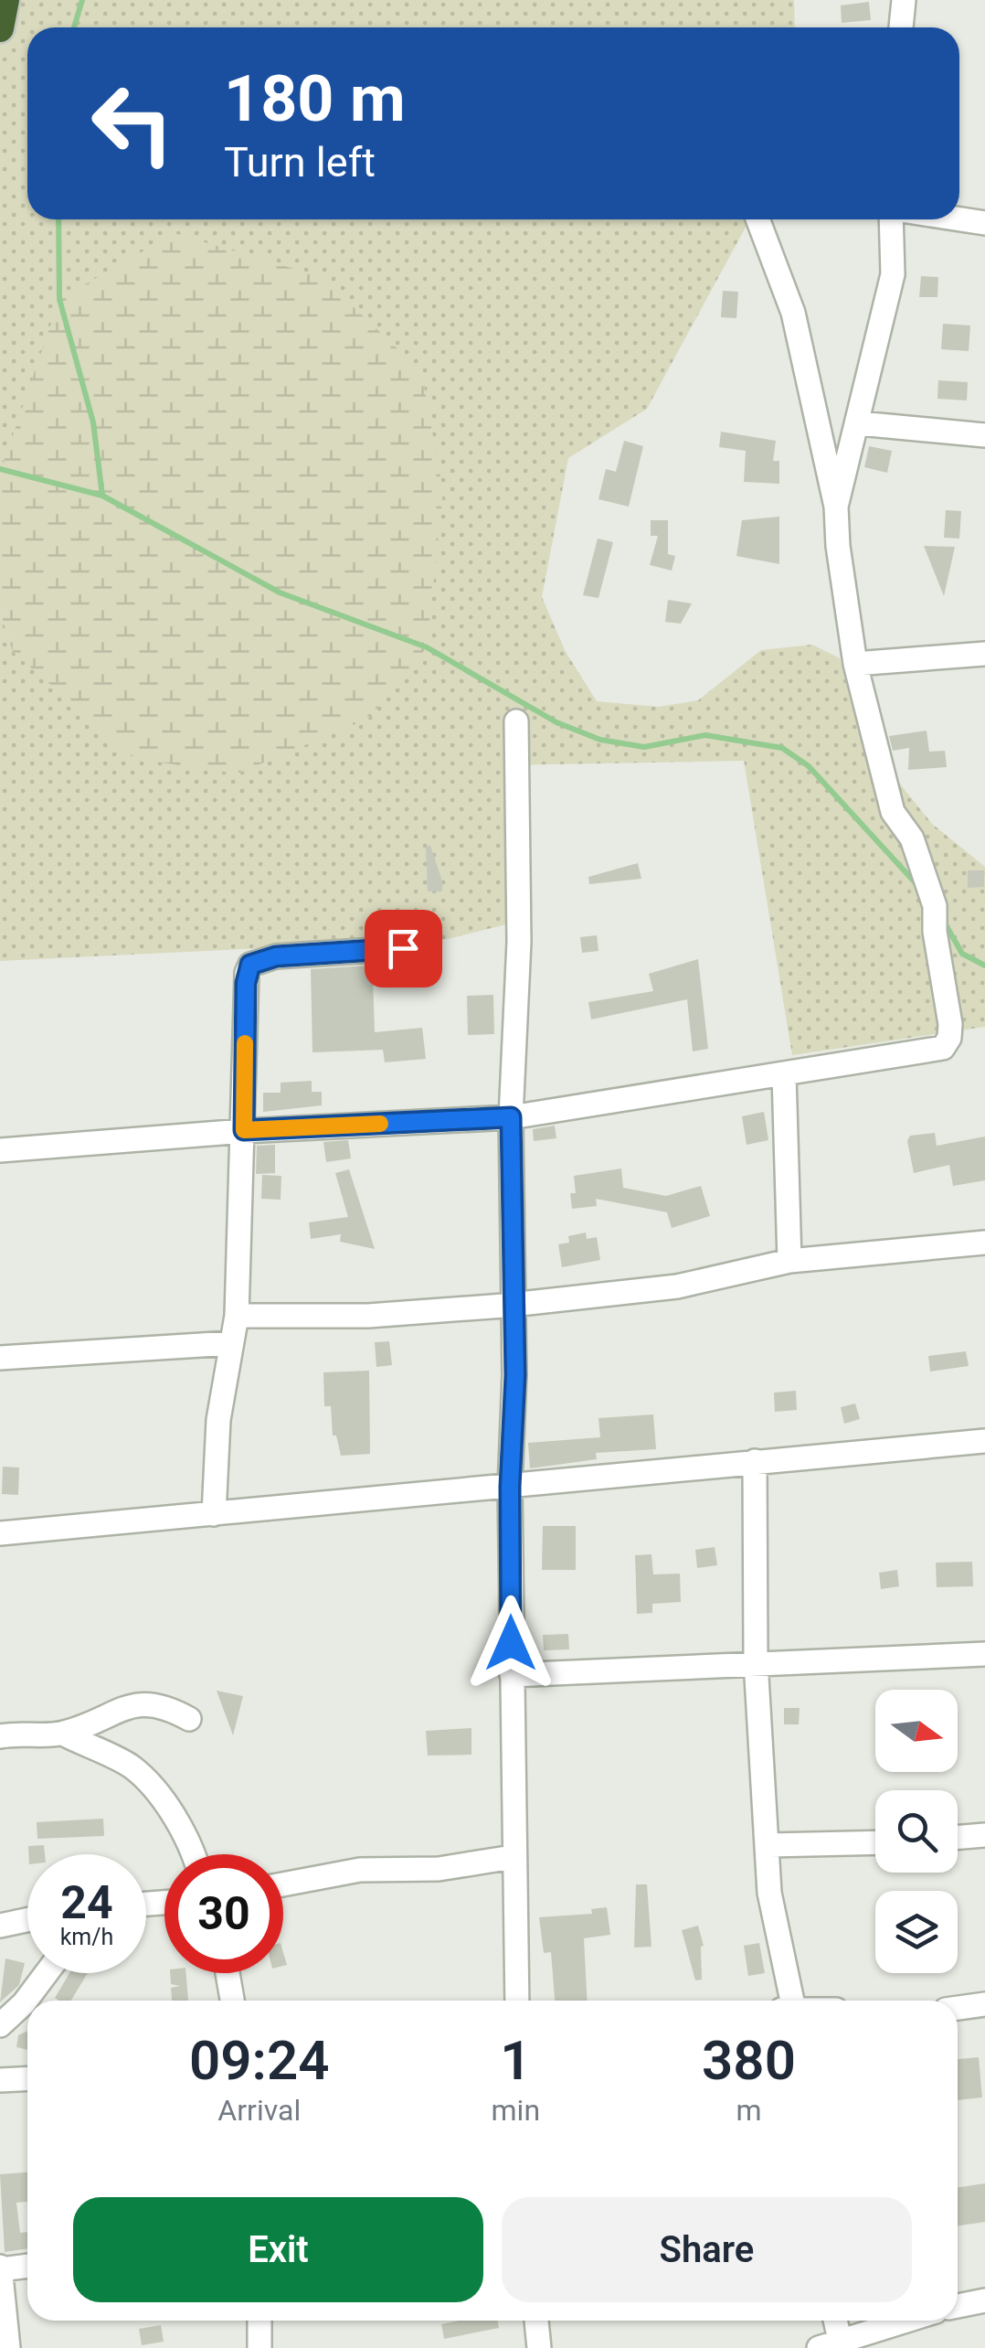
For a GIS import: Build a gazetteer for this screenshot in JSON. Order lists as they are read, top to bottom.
{
  "north": "right",
  "page": {
    "turn": ["180 m", "Turn left"],
    "speed": "24 km/h",
    "limit": "30",
    "eta": [
      "09:24",
      "Arrival",
      "1",
      "min",
      "380",
      "m"
    ],
    "buttons": ["Exit", "Share"]
  }
}
